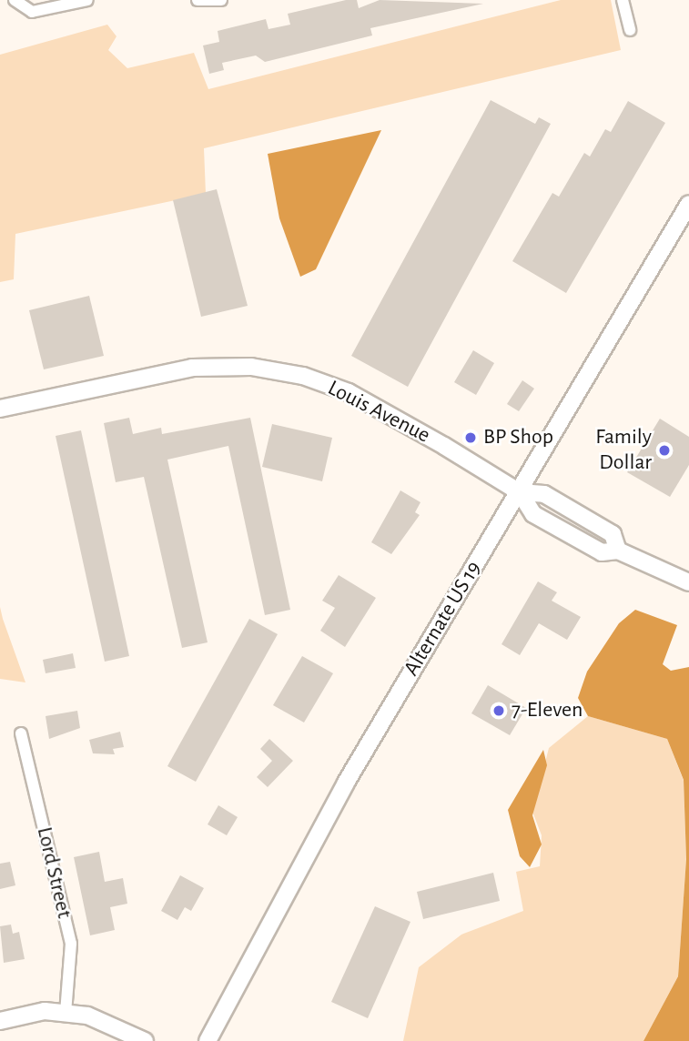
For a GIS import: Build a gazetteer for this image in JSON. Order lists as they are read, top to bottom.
{
  "streets": {
    "street": ["Louis Avenue", "Alternate US 19", "Lord Street"]
  },
  "crossings": [
    ["Louis Avenue", "Alternate US 19"]
  ],
  "places": ["BP Shop", "Family Dollar", "7-Eleven"]
}
